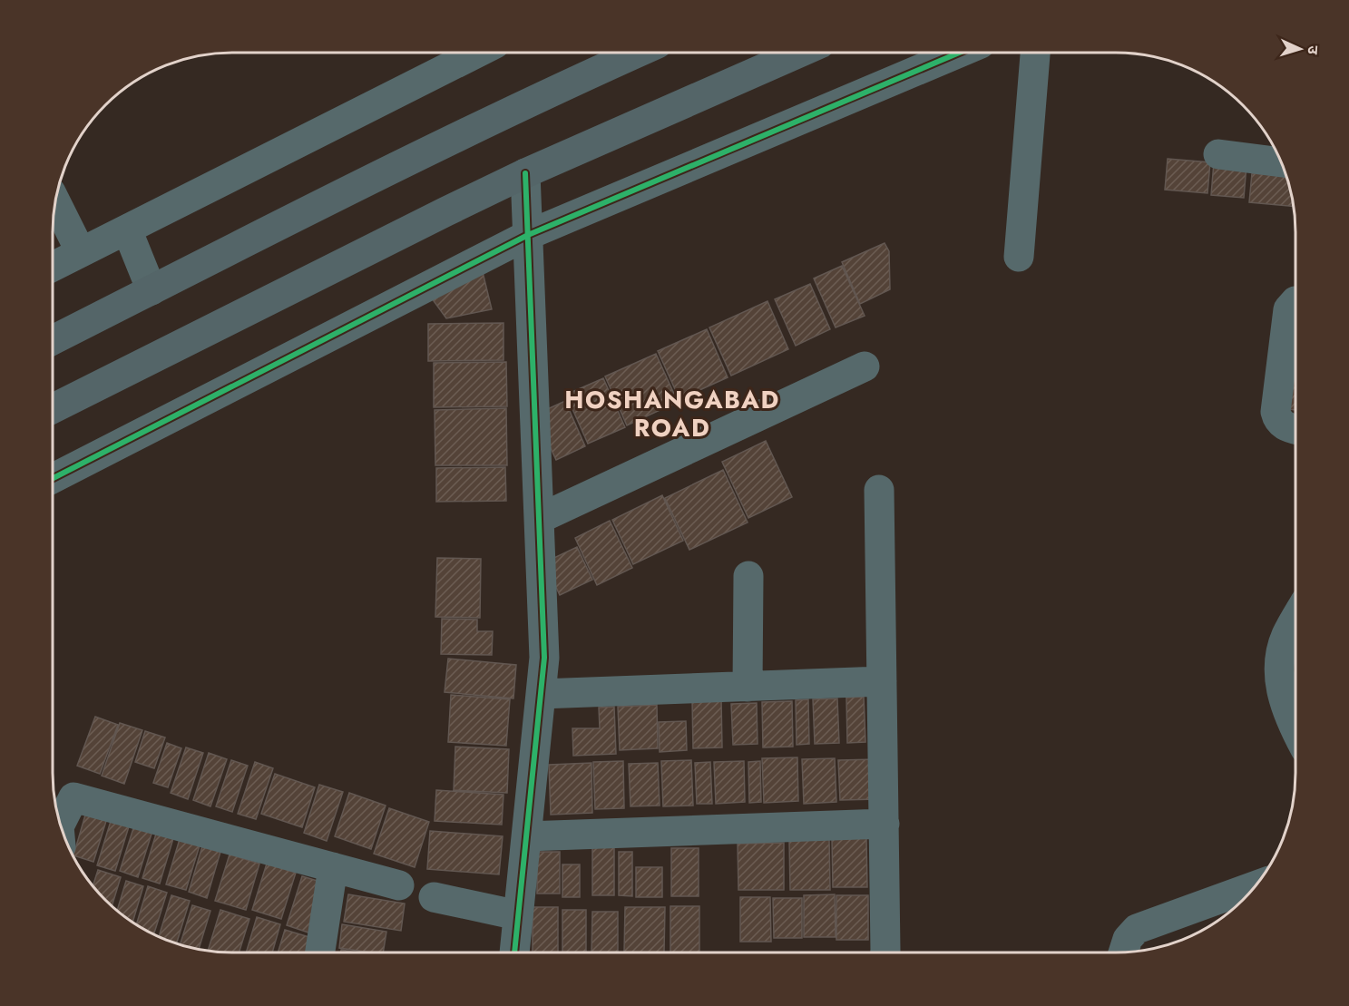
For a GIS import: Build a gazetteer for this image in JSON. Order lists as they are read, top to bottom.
{
  "districts": ["HOSHANGABAD ROAD"],
  "north": "right"
}
